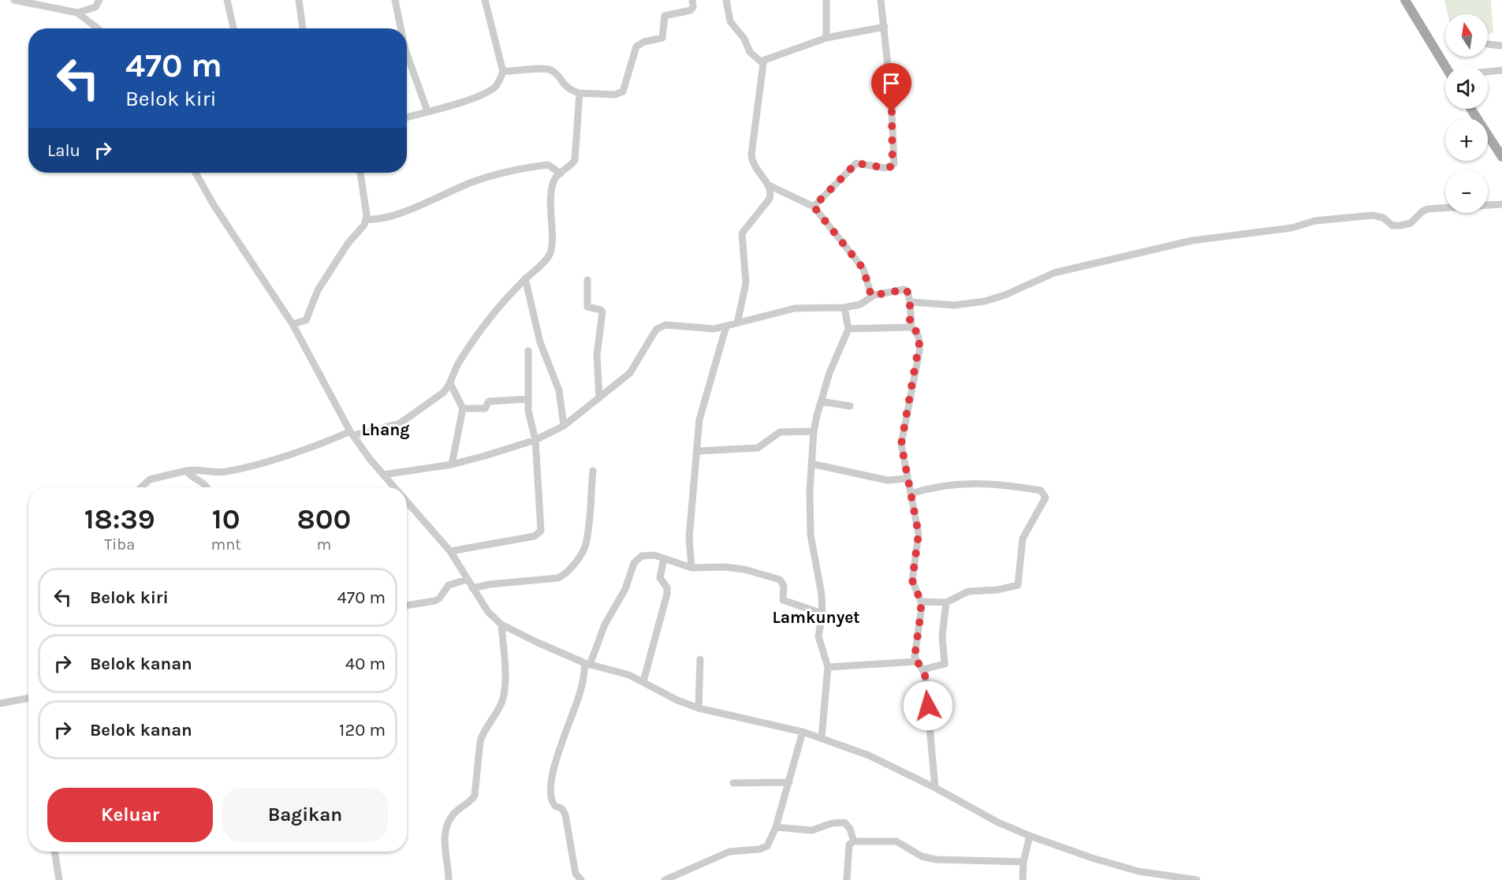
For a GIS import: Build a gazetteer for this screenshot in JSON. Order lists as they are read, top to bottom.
{
  "districts": ["Lhang", "Lamkunyet"],
  "north": "top",
  "page": {
    "map_buttons": ["+", "−"],
    "turn": ["470 m", "Belok kiri"],
    "then": "Lalu",
    "eta": [
      "18:39",
      "Tiba",
      "10",
      "mnt",
      "800",
      "m"
    ],
    "list": [
      {
        "name": "Belok kiri",
        "value": "470 m"
      },
      {
        "name": "Belok kanan",
        "value": "40 m"
      },
      {
        "name": "Belok kanan",
        "value": "120 m"
      }
    ],
    "buttons": ["Keluar", "Bagikan"]
  }
}
